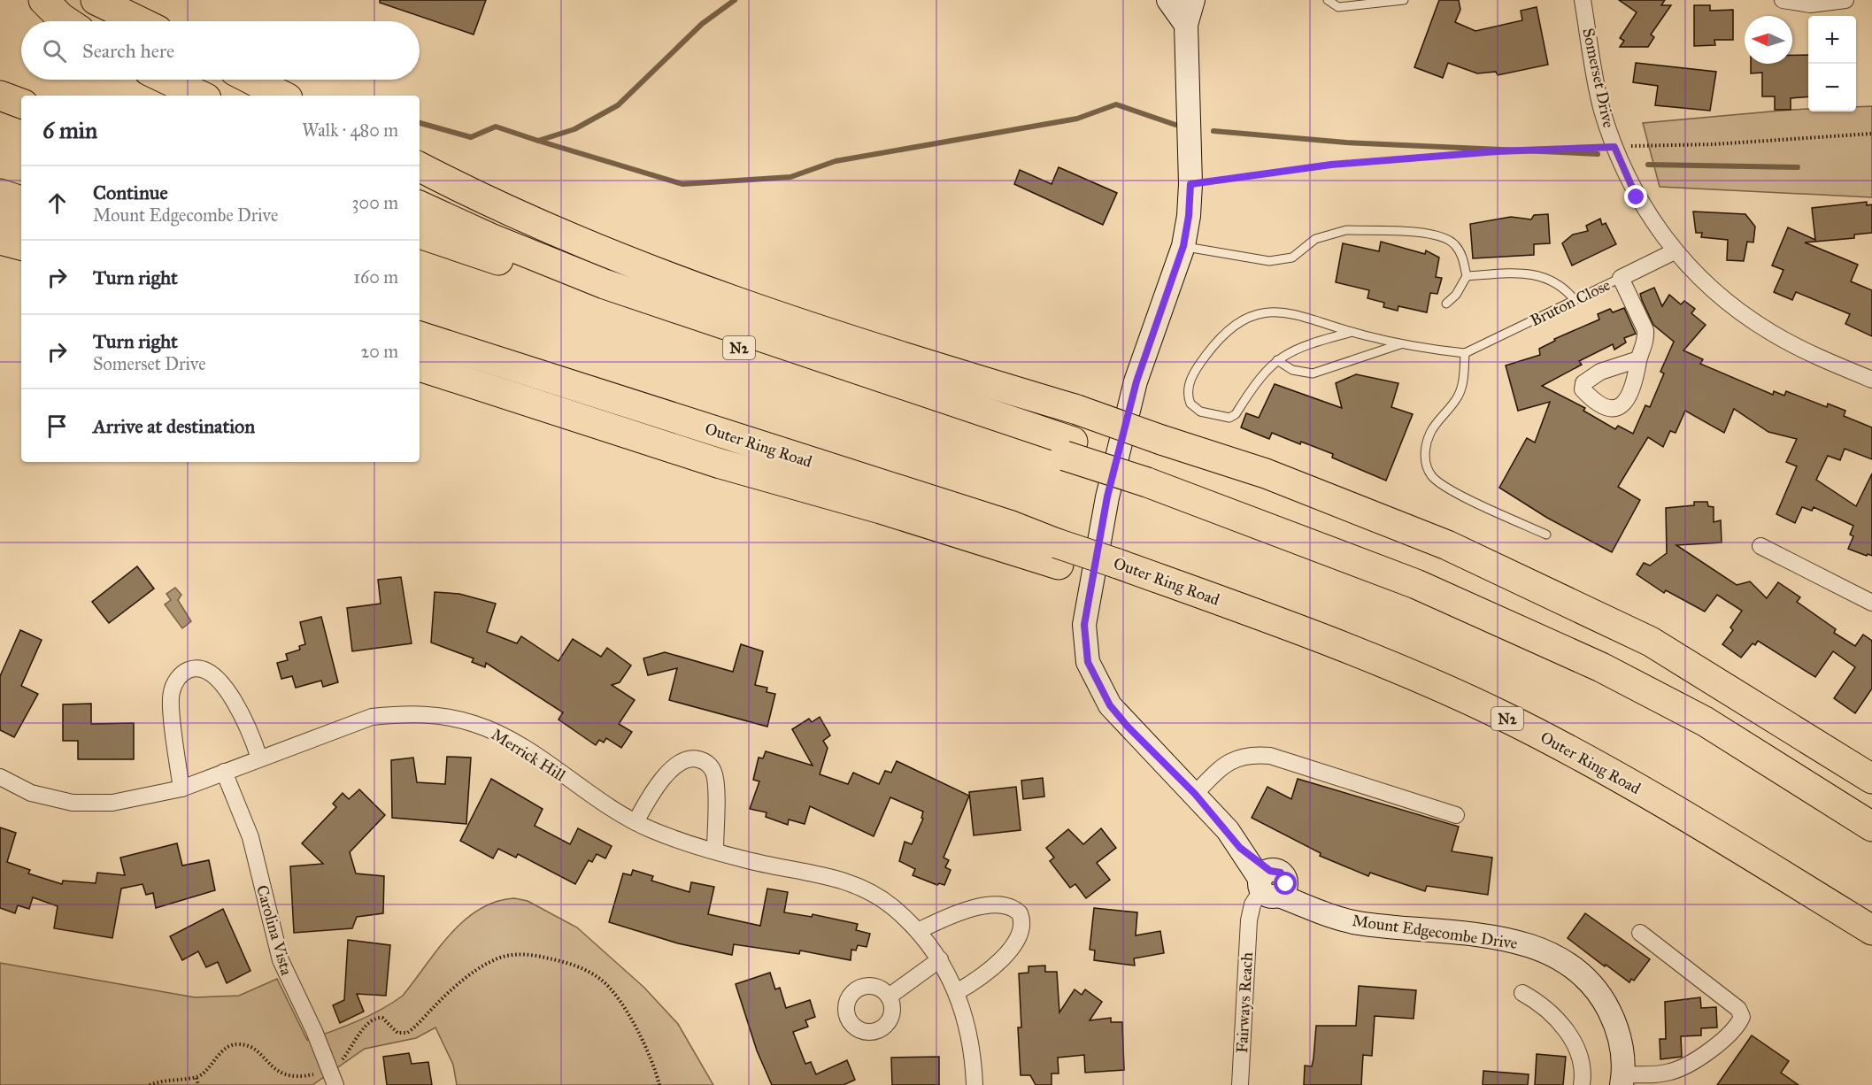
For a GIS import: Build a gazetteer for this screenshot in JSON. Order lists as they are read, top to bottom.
{
  "streets": {
    "highway": ["N2", "Outer Ring Road"],
    "street": [
      "Somerset Drive",
      "Bruton Close",
      "Merrick Hill",
      "Carolina Vista",
      "Mount Edgecombe Drive",
      "Fairways Reach"
    ]
  },
  "crossings": [
    ["Somerset Drive", "Bruton Close"],
    ["Merrick Hill", "Carolina Vista"],
    ["Mount Edgecombe Drive", "Fairways Reach"]
  ],
  "north": "left",
  "page": {
    "map_buttons": ["+", "−"],
    "search": "Search here",
    "heading": ["6 min", "Walk · 480 m"],
    "list": [
      ["Continue", "Mount Edgecombe Drive", "300 m"],
      ["Turn right", "160 m"],
      ["Turn right", "Somerset Drive", "20 m"],
      "Arrive at destination"
    ]
  }
}
